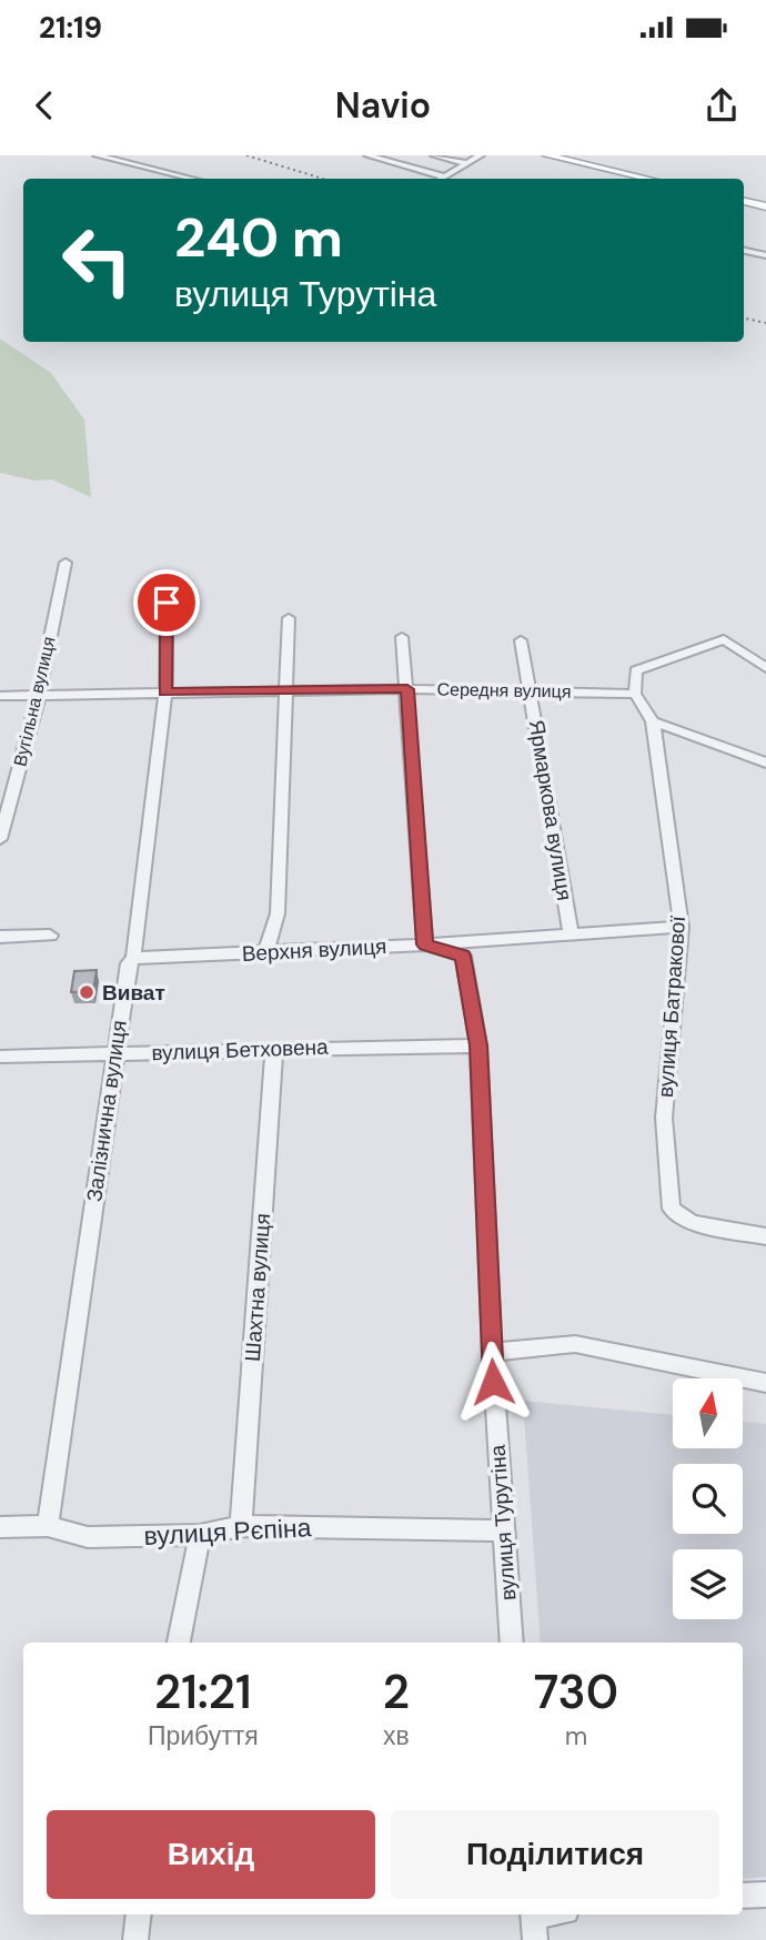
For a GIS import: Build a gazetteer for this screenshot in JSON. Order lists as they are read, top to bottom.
{
  "streets": {
    "street": [
      "Середня вулиця",
      "Вугільна вулиця",
      "Ярмаркова вулиця",
      "Верхня вулиця",
      "вулиця Батракової",
      "вулиця Бетховена",
      "Залізнична вулиця",
      "Шахтна вулиця",
      "вулиця Турутіна",
      "вулиця Рєпіна"
    ]
  },
  "crossings": [
    ["Середня вулиця", "Вугільна вулиця"],
    ["Середня вулиця", "Ярмаркова вулиця"],
    ["Середня вулиця", "вулиця Батракової"],
    ["Середня вулиця", "Залізнична вулиця"],
    ["Ярмаркова вулиця", "Верхня вулиця"],
    ["Верхня вулиця", "вулиця Батракової"],
    ["Верхня вулиця", "Залізнична вулиця"],
    ["Верхня вулиця", "вулиця Турутіна"],
    ["вулиця Бетховена", "Залізнична вулиця"],
    ["вулиця Бетховена", "Шахтна вулиця"],
    ["вулиця Бетховена", "вулиця Турутіна"],
    ["Залізнична вулиця", "вулиця Рєпіна"],
    ["Шахтна вулиця", "вулиця Рєпіна"],
    ["вулиця Турутіна", "вулиця Рєпіна"]
  ],
  "places": ["Виват"],
  "north": "top",
  "page": {
    "status": "21:19",
    "header": "Navio",
    "turn": ["240 m", "вулиця Турутіна"],
    "eta": [
      "21:21",
      "Прибуття",
      "2",
      "хв",
      "730",
      "m"
    ],
    "buttons": ["Вихід", "Поділитися"]
  }
}
